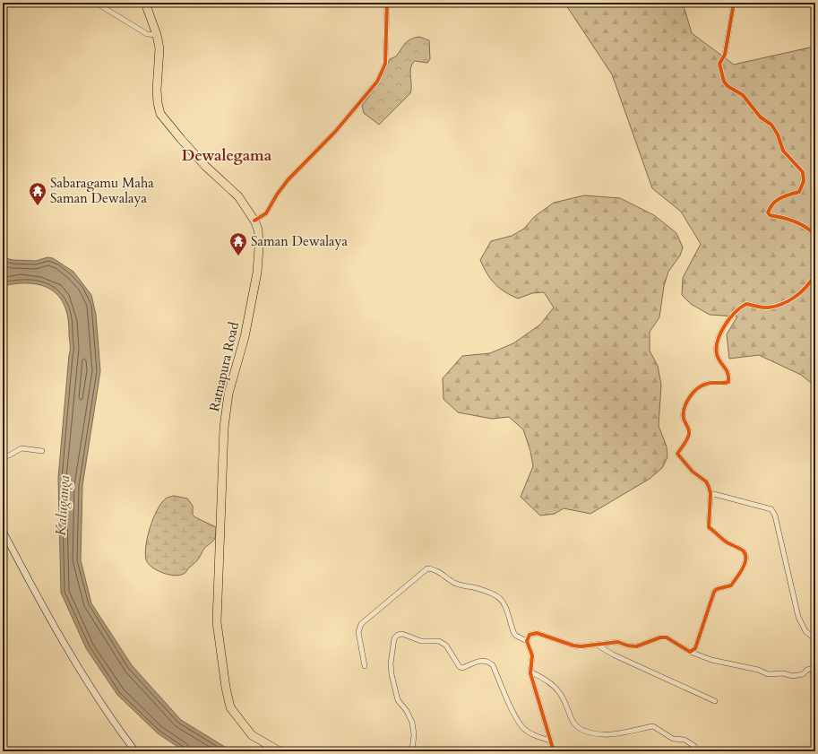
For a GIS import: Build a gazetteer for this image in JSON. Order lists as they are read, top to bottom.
{
  "streets": {
    "highway": ["Ratnapura Road"]
  },
  "districts": ["Dewalegama"],
  "water": ["Kaluganga"],
  "places": {
    "temple": ["Sabaragamu Maha Saman Dewalaya", "Saman Dewalaya"]
  }
}
